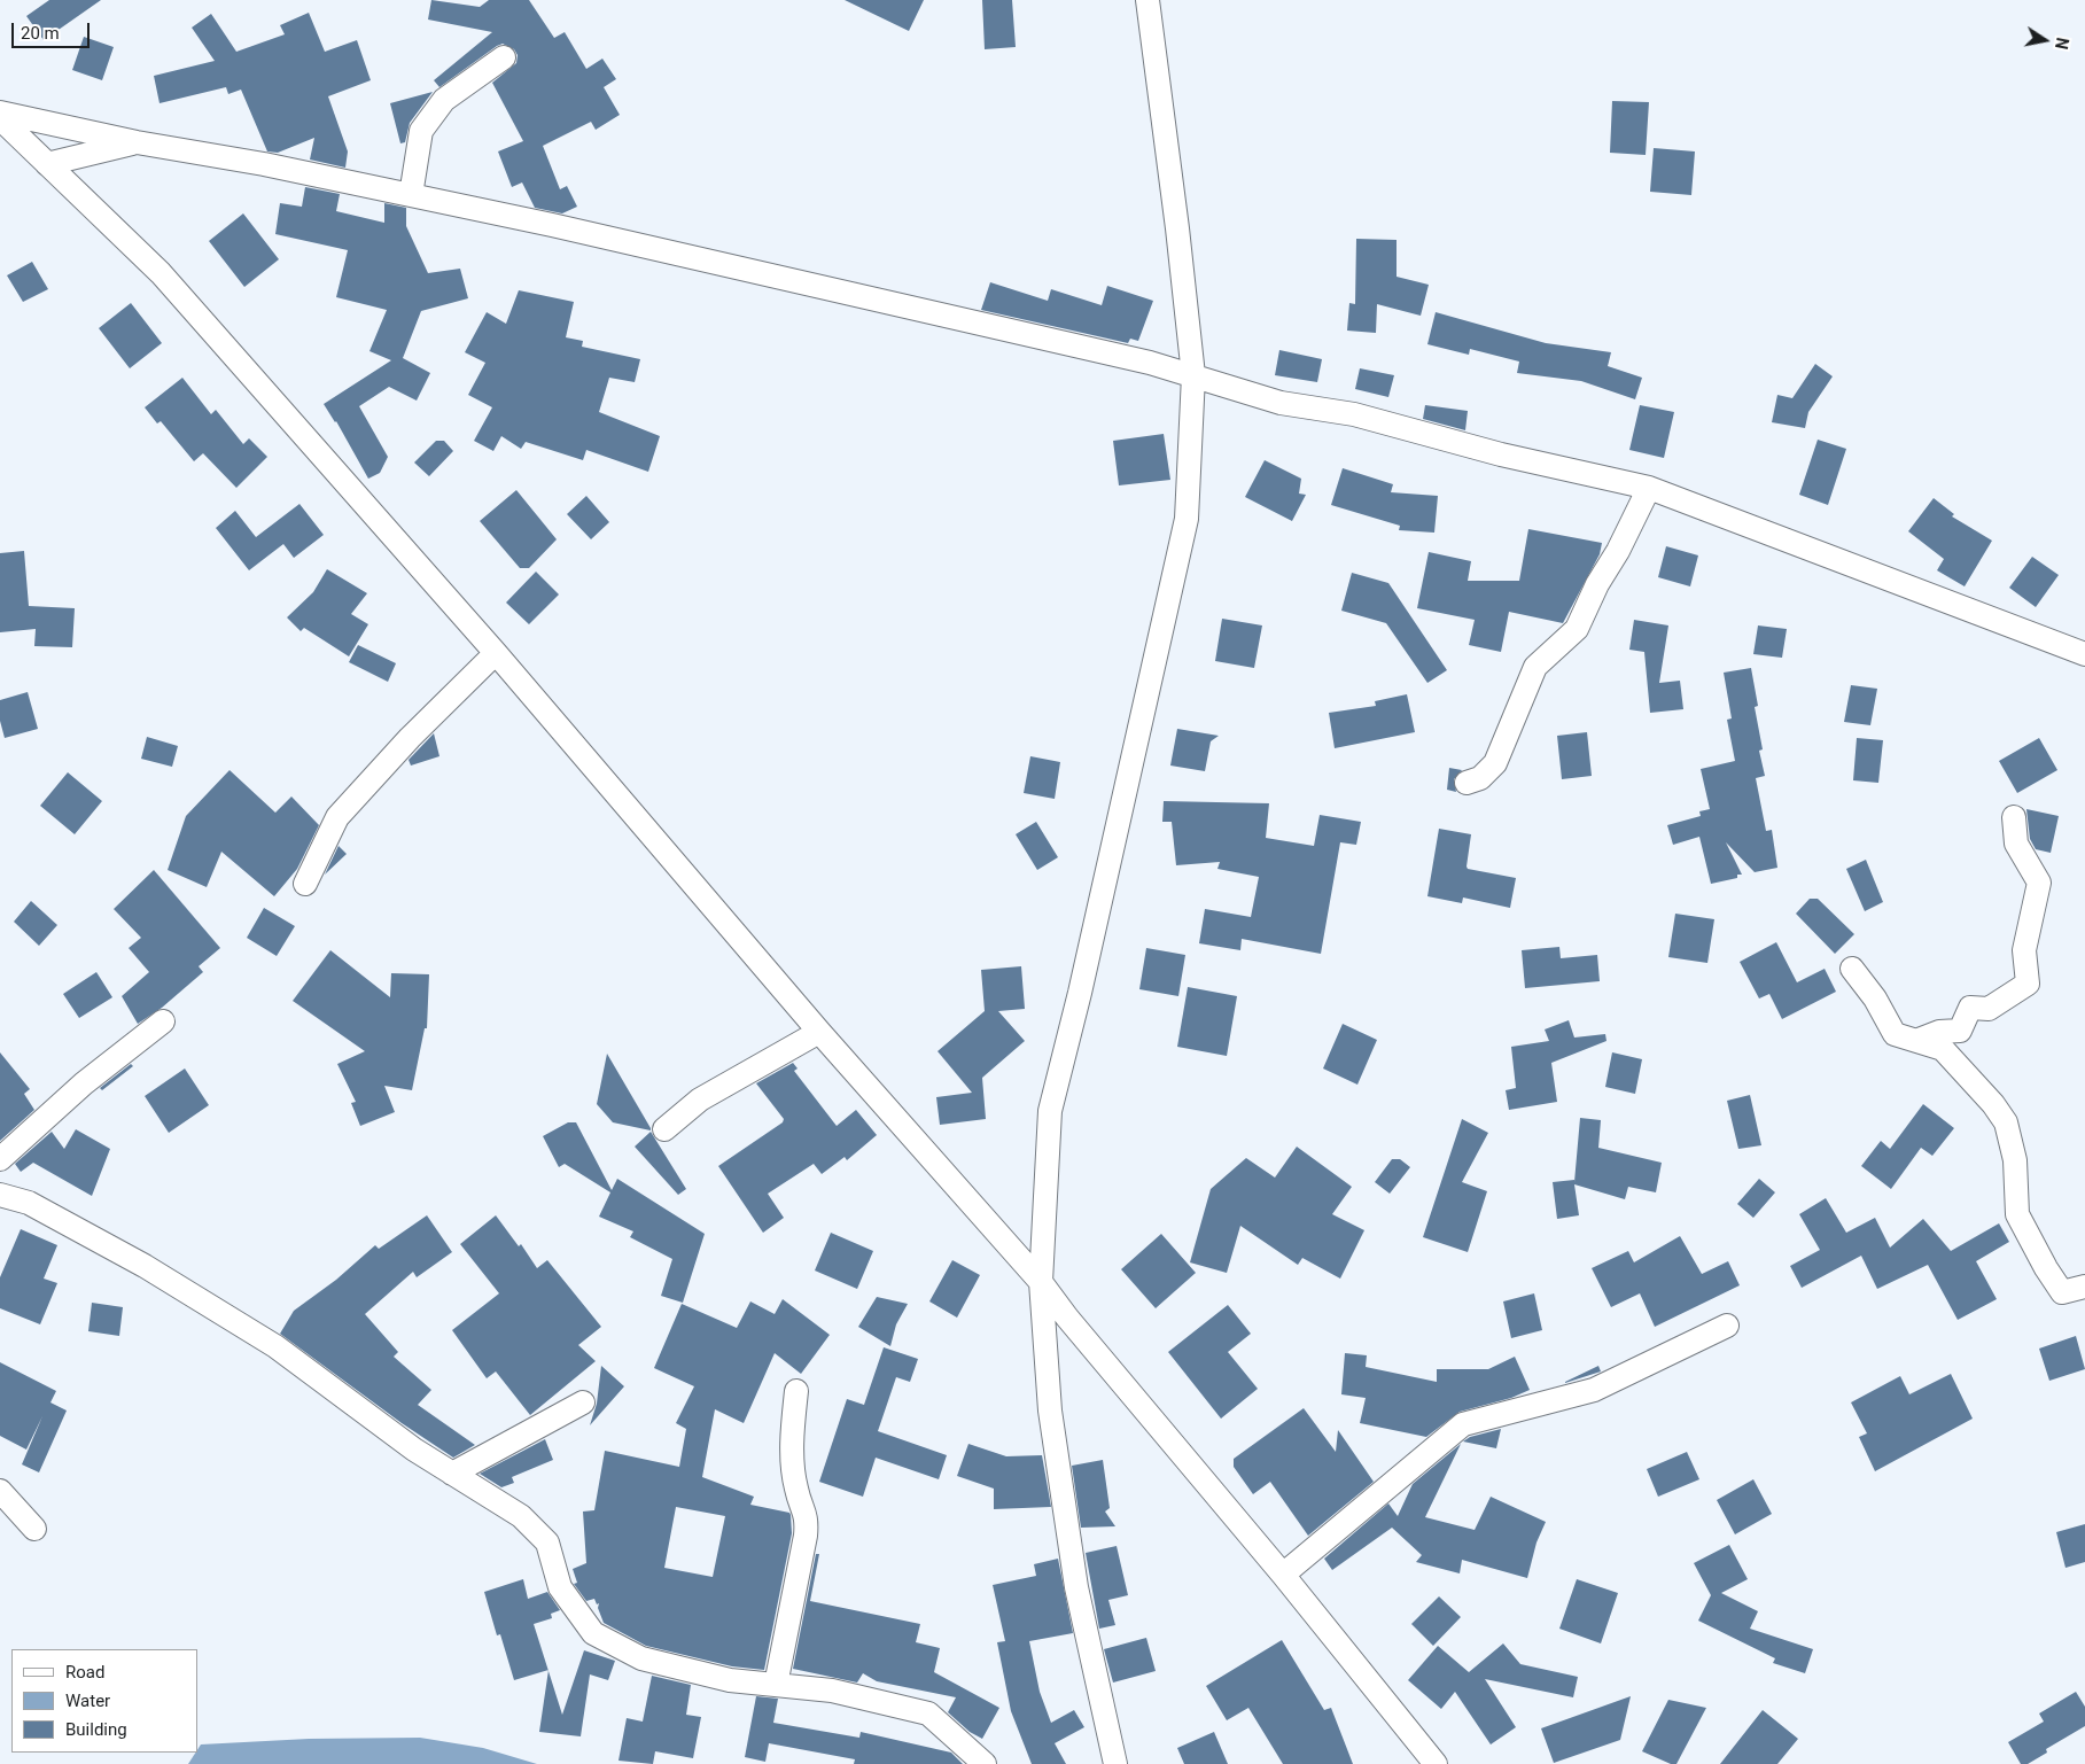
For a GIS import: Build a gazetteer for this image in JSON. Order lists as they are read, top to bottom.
{
  "legend": ["Road", "Water", "Building"],
  "scale_bar": "20 m",
  "north": "right"
}
